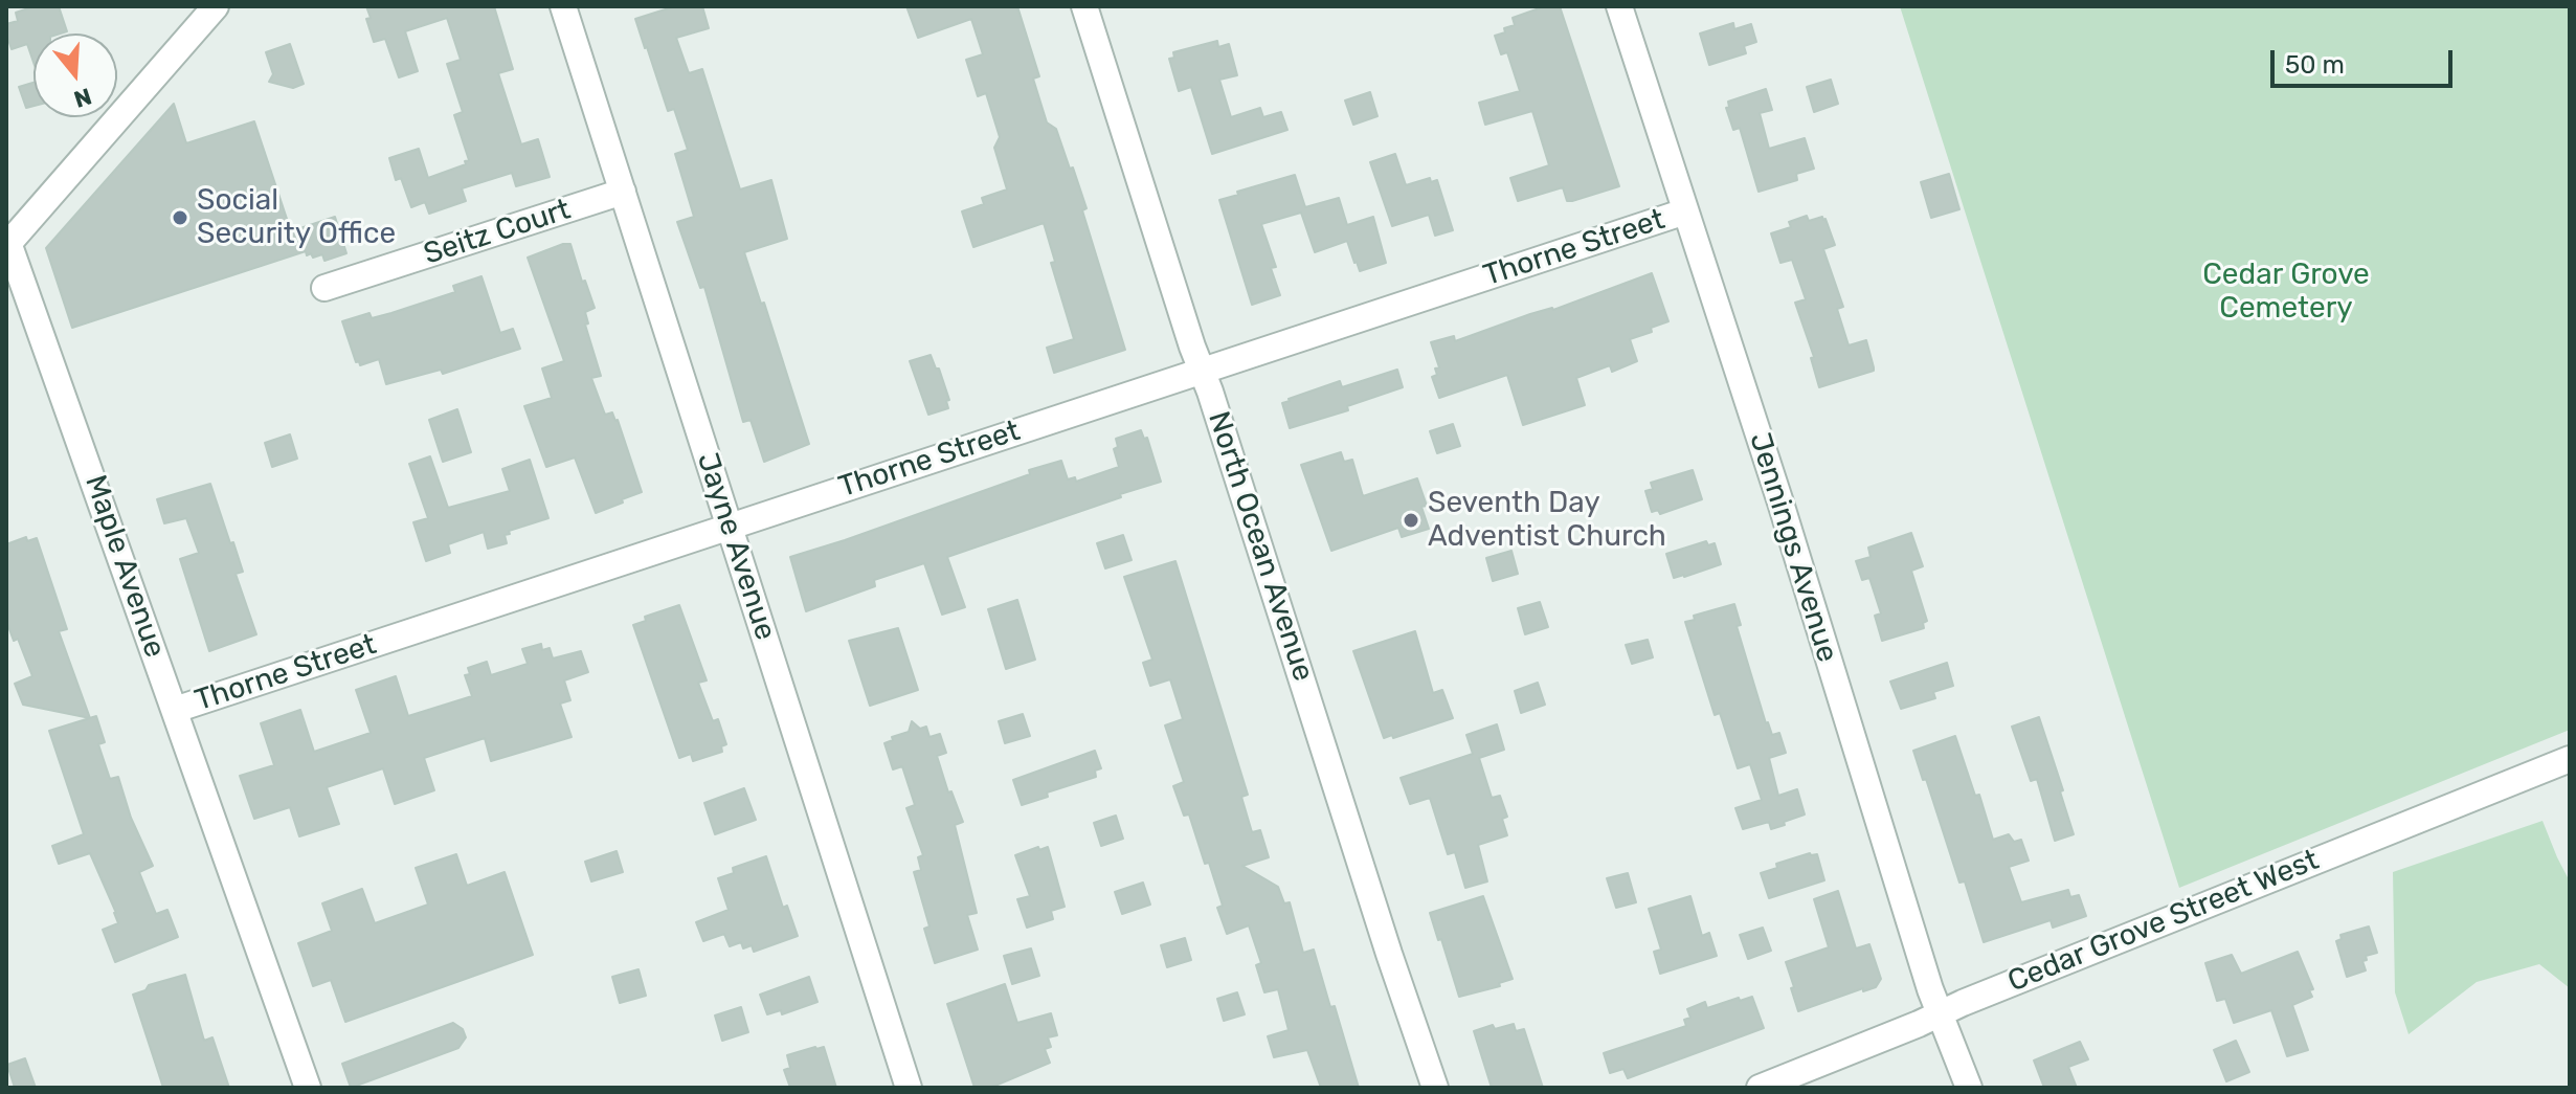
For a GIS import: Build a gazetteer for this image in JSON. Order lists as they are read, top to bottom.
{
  "streets": {
    "street": [
      "Seitz Court",
      "Thorne Street",
      "Jayne Avenue",
      "North Ocean Avenue",
      "Jennings Avenue",
      "Maple Avenue",
      "Cedar Grove Street West"
    ]
  },
  "crossings": [
    ["Seitz Court", "Jayne Avenue"],
    ["Thorne Street", "Jayne Avenue"],
    ["Thorne Street", "North Ocean Avenue"],
    ["Thorne Street", "Jennings Avenue"],
    ["Thorne Street", "Maple Avenue"],
    ["Jennings Avenue", "Cedar Grove Street West"]
  ],
  "parks": ["Cedar Grove Cemetery"],
  "places": ["Social Security Office", "Seventh Day Adventist Church"],
  "scale_bar": "50 m",
  "north": "bottom"
}
